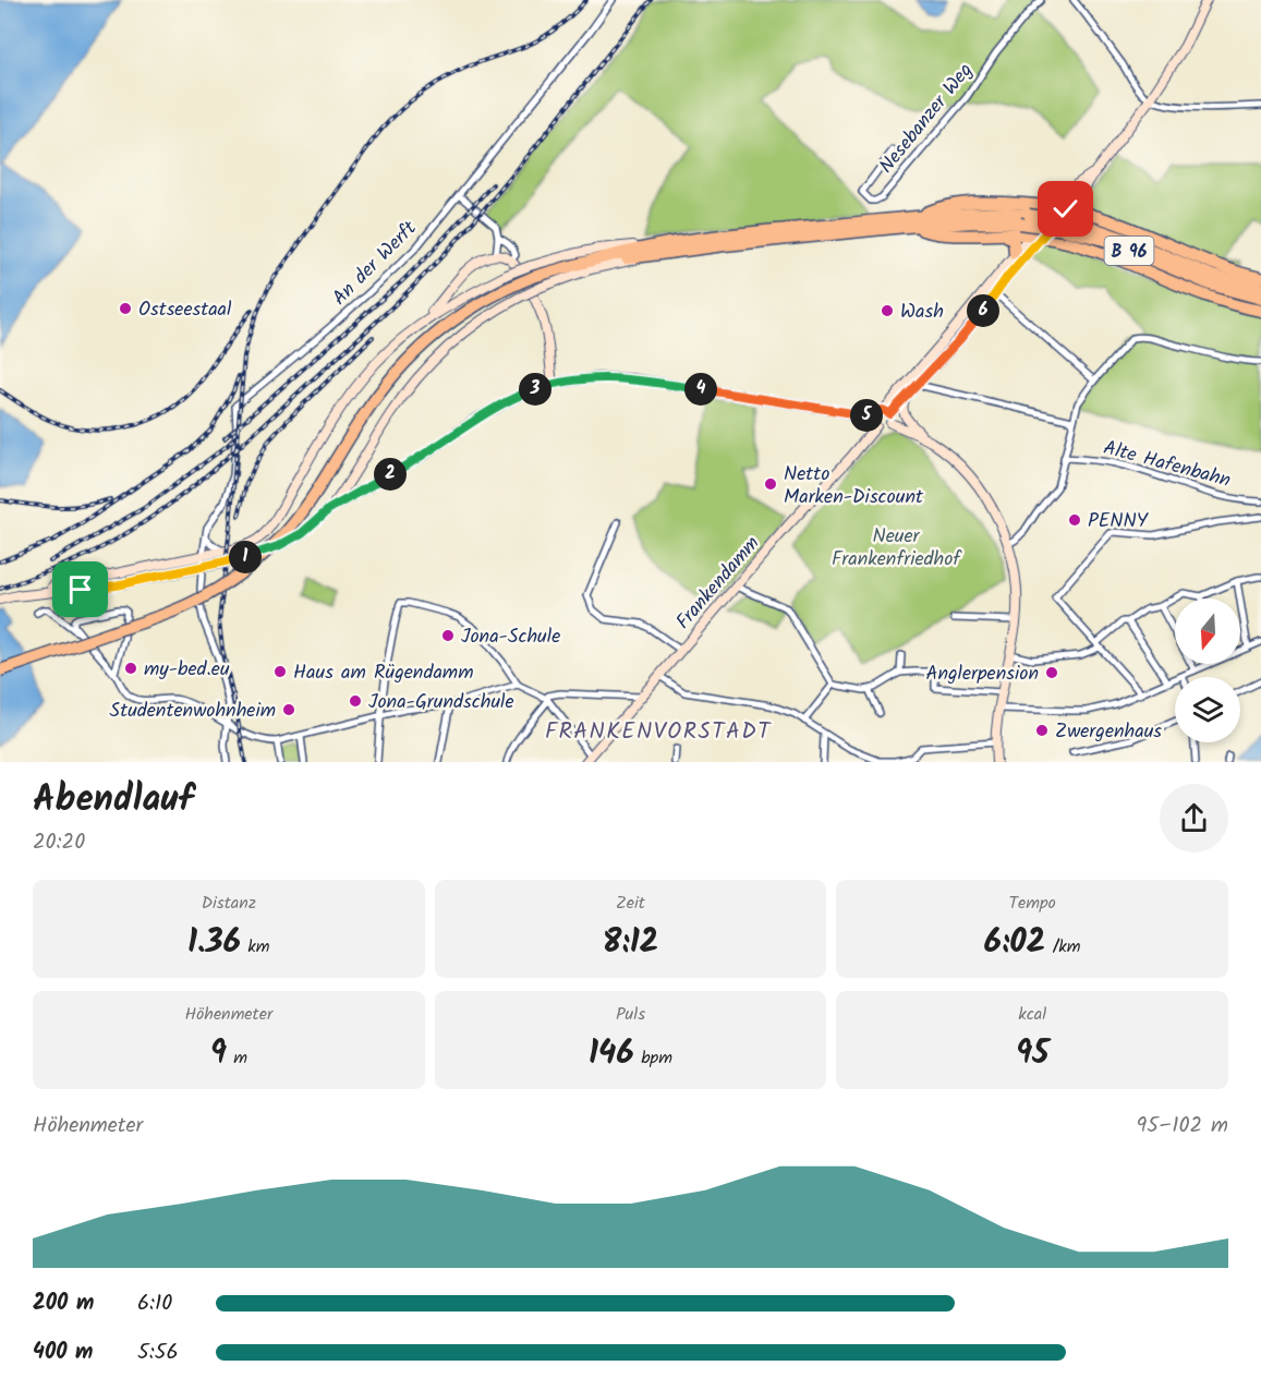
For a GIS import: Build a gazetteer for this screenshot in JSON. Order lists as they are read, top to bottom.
{
  "streets": {
    "highway": ["B 96"],
    "main road": ["Frankendamm"],
    "street": ["Nesebanzer Weg", "An der Werft", "Alte Hafenbahn"]
  },
  "districts": ["FRANKENVORSTADT"],
  "parks": ["Neuer Frankenfriedhof"],
  "places": [
    "Ostseestaal",
    "Wash",
    "Netto Marken-Discount",
    "PENNY",
    "Jona-Schule",
    "my-bed.eu",
    "Haus am Rügendamm",
    "Anglerpension",
    "Jona-Grundschule",
    "Studentenwohnheim",
    "Zwergenhaus"
  ],
  "north": "bottom",
  "page": {
    "pins": [
      "6",
      "3",
      "4",
      "5",
      "2",
      "1"
    ],
    "heading": ["Abendlauf", "20:20"],
    "stats": [
      ["Distanz", "1.36 km"],
      ["Zeit", "8:12"],
      ["Tempo", "6:02 /km"],
      ["Höhenmeter", "9 m"],
      ["Puls", "146 bpm"],
      ["kcal", "95"]
    ],
    "chart": ["Höhenmeter", "95–102 m"],
    "list": [
      {
        "name": "200 m",
        "note": "6:10"
      },
      {
        "name": "400 m",
        "note": "5:56"
      }
    ]
  }
}
